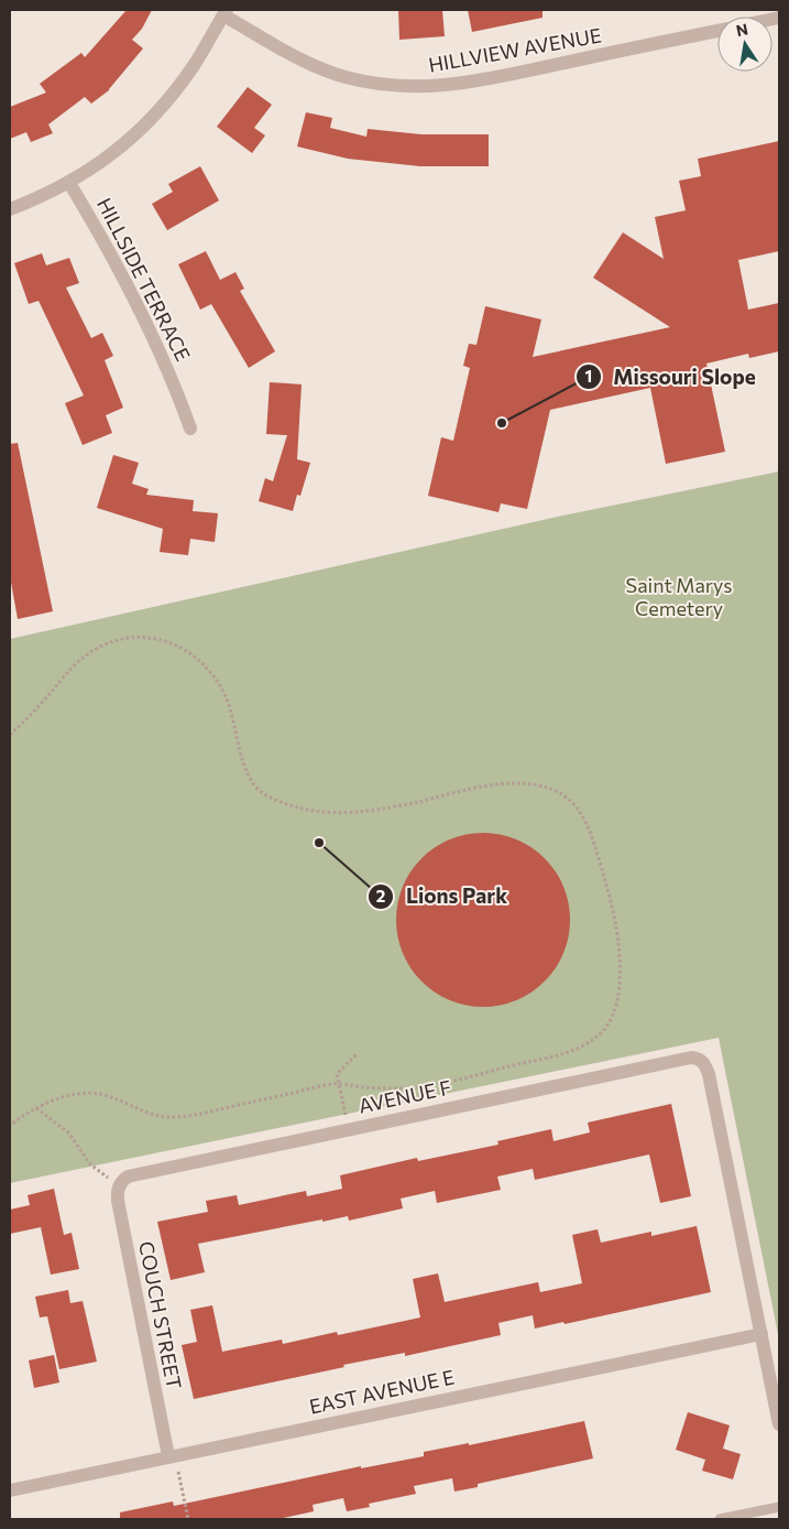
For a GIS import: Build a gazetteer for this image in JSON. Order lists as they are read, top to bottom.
{
  "streets": {
    "street": [
      "HILLVIEW AVENUE",
      "HILLSIDE TERRACE",
      "AVENUE F",
      "COUCH STREET",
      "EAST AVENUE E"
    ]
  },
  "crossings": [
    ["AVENUE F", "COUCH STREET"],
    ["AVENUE F", "EAST AVENUE E"],
    ["COUCH STREET", "EAST AVENUE E"]
  ],
  "parks": ["Saint Marys Cemetery"],
  "places": ["Missouri Slope", "Lions Park"],
  "north": "top"
}
